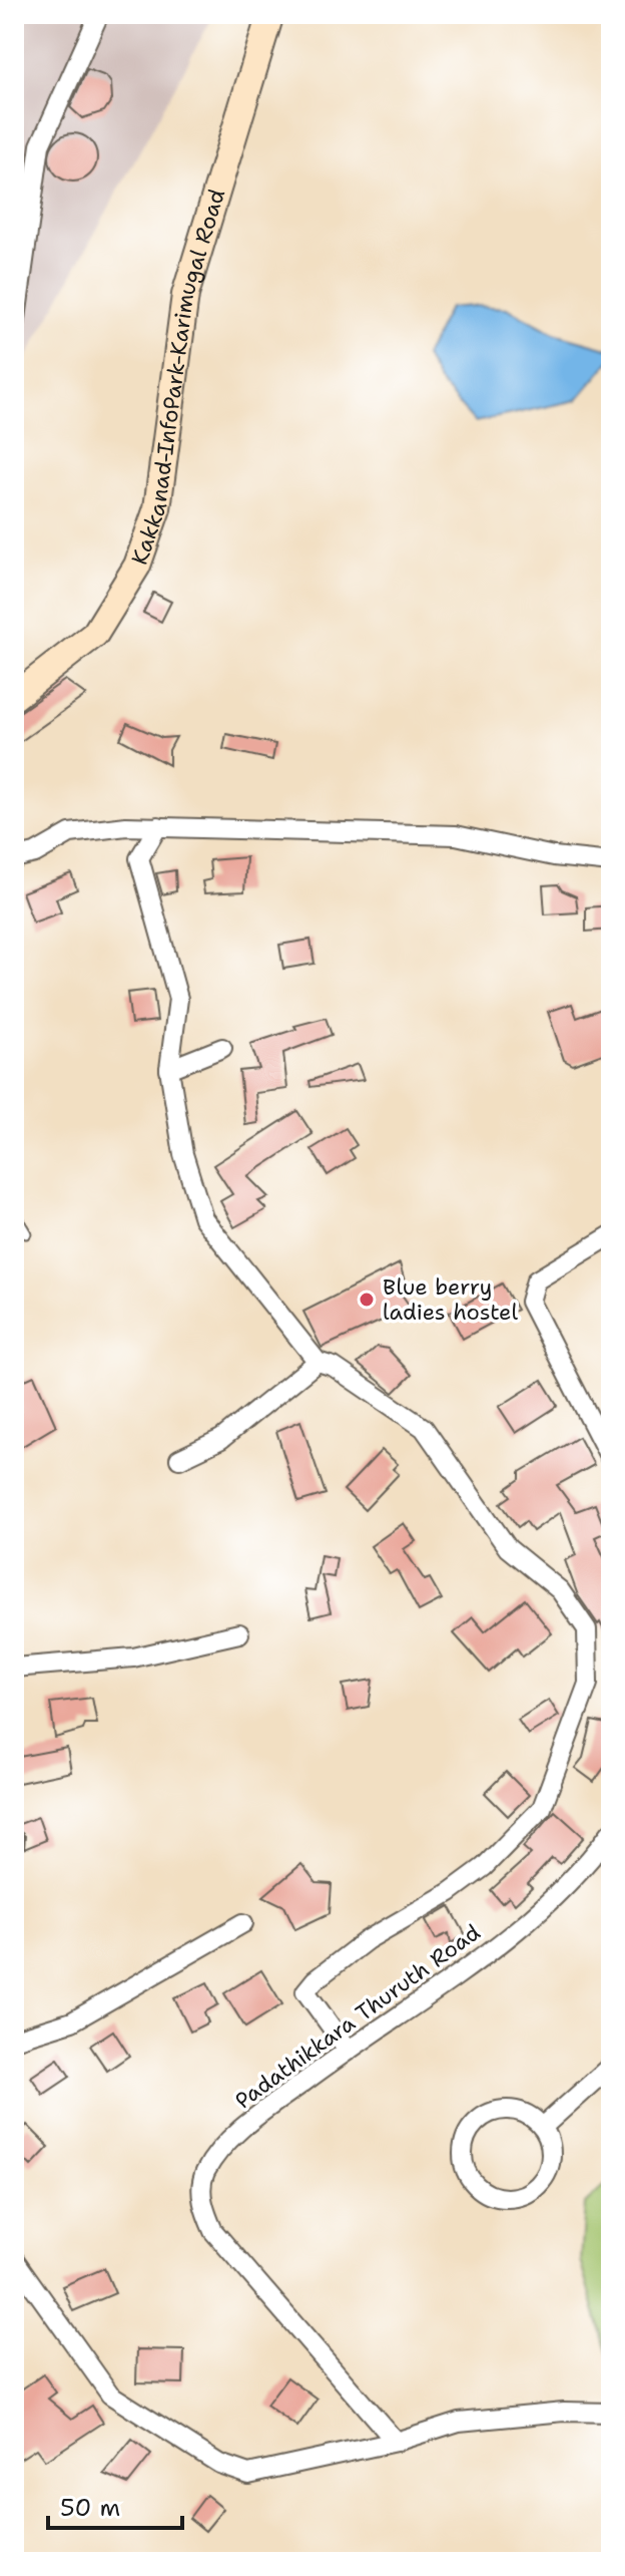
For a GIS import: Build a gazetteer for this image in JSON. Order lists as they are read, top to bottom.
{
  "streets": {
    "main road": ["Kakkanad-InfoPark-Karimugal Road"],
    "street": ["Padathikkara Thuruth Road"]
  },
  "places": ["Blue berry ladies hostel"],
  "scale_bar": "50 m"
}
